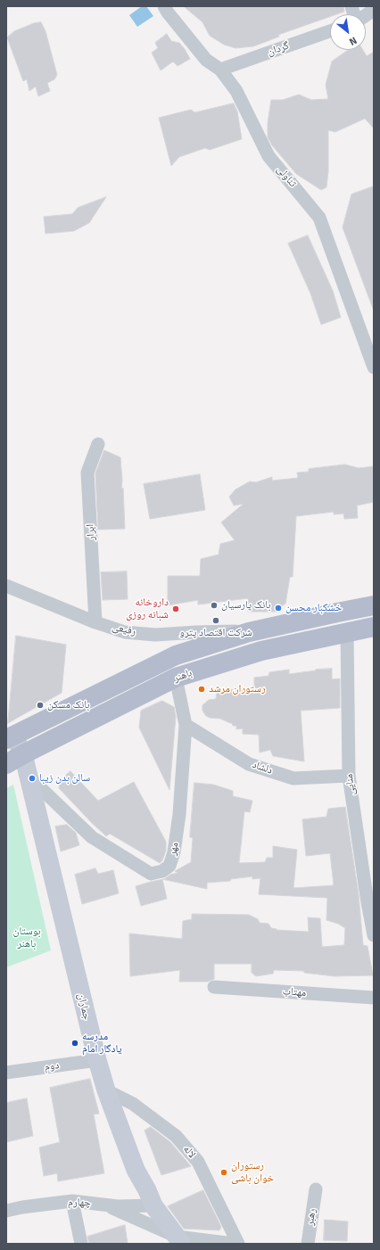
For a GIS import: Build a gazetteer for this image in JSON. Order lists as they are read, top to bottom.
{
  "streets": {
    "main road": ["باهنر", "جماران"],
    "street": [
      "گردان",
      "تناولی",
      "ابرار",
      "رفیعی",
      "دلشاد",
      "منایی",
      "مهر",
      "مهتاب",
      "دوم",
      "لاله",
      "چهارم",
      "رهبر"
    ]
  },
  "crossings": [
    ["گردان", "تناولی"],
    ["ابرار", "رفیعی"],
    ["رفیعی", "باهنر"],
    ["باهنر", "منایی"],
    ["باهنر", "مهر"],
    ["باهنر", "جماران"],
    ["دلشاد", "منایی"],
    ["دلشاد", "مهر"],
    ["مهر", "جماران"],
    ["جماران", "دوم"],
    ["جماران", "لاله"],
    ["جماران", "چهارم"]
  ],
  "parks": ["بوستان باهنر"],
  "places": [
    "بانک پارسیان",
    "خشکبار محسن",
    "داروخانه شبانه روزی",
    "شركت اقتصاد پترو",
    "رستوران مرشد",
    "بانک مسکن",
    "سالن بدن زیبا",
    "مدرسه یادگار امام",
    "رستوران خوان باشی"
  ],
  "north": "bottom right"
}
